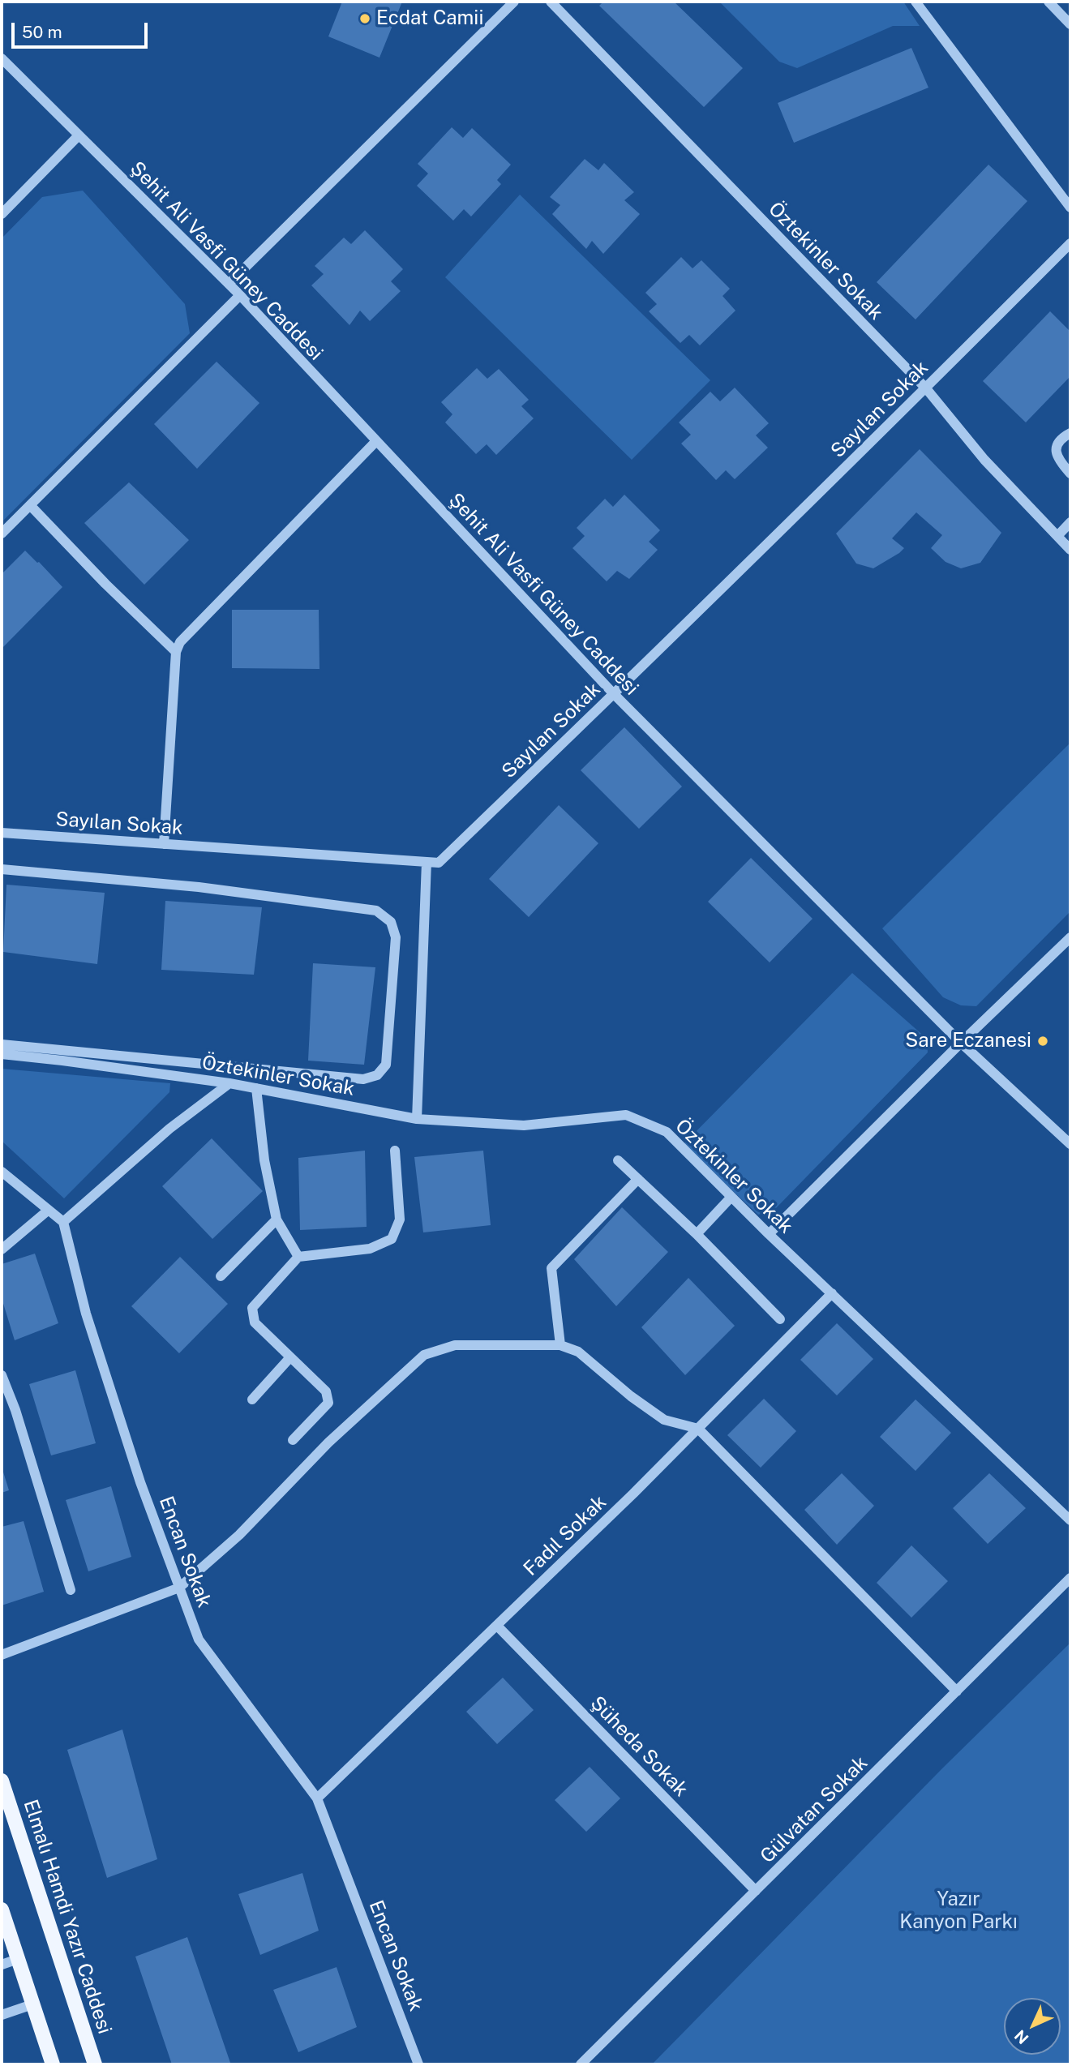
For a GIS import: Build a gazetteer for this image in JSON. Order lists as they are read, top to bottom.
{
  "streets": {
    "main road": ["Elmalı Hamdi Yazır Caddesi"],
    "street": [
      "Şehit Ali Vasfi Güney Caddesi",
      "Öztekinler Sokak",
      "Sayılan Sokak",
      "Fadıl Sokak",
      "Encan Sokak",
      "Şüheda Sokak",
      "Gülvatan Sokak"
    ]
  },
  "crossings": [
    ["Şehit Ali Vasfi Güney Caddesi", "Sayılan Sokak"],
    ["Öztekinler Sokak", "Sayılan Sokak"],
    ["Öztekinler Sokak", "Fadıl Sokak"],
    ["Fadıl Sokak", "Encan Sokak"],
    ["Fadıl Sokak", "Şüheda Sokak"],
    ["Şüheda Sokak", "Gülvatan Sokak"]
  ],
  "parks": ["Yazır Kanyon Parkı"],
  "places": ["Ecdat Camii", "Sare Eczanesi"],
  "scale_bar": "50 m",
  "north": "bottom left"
}
